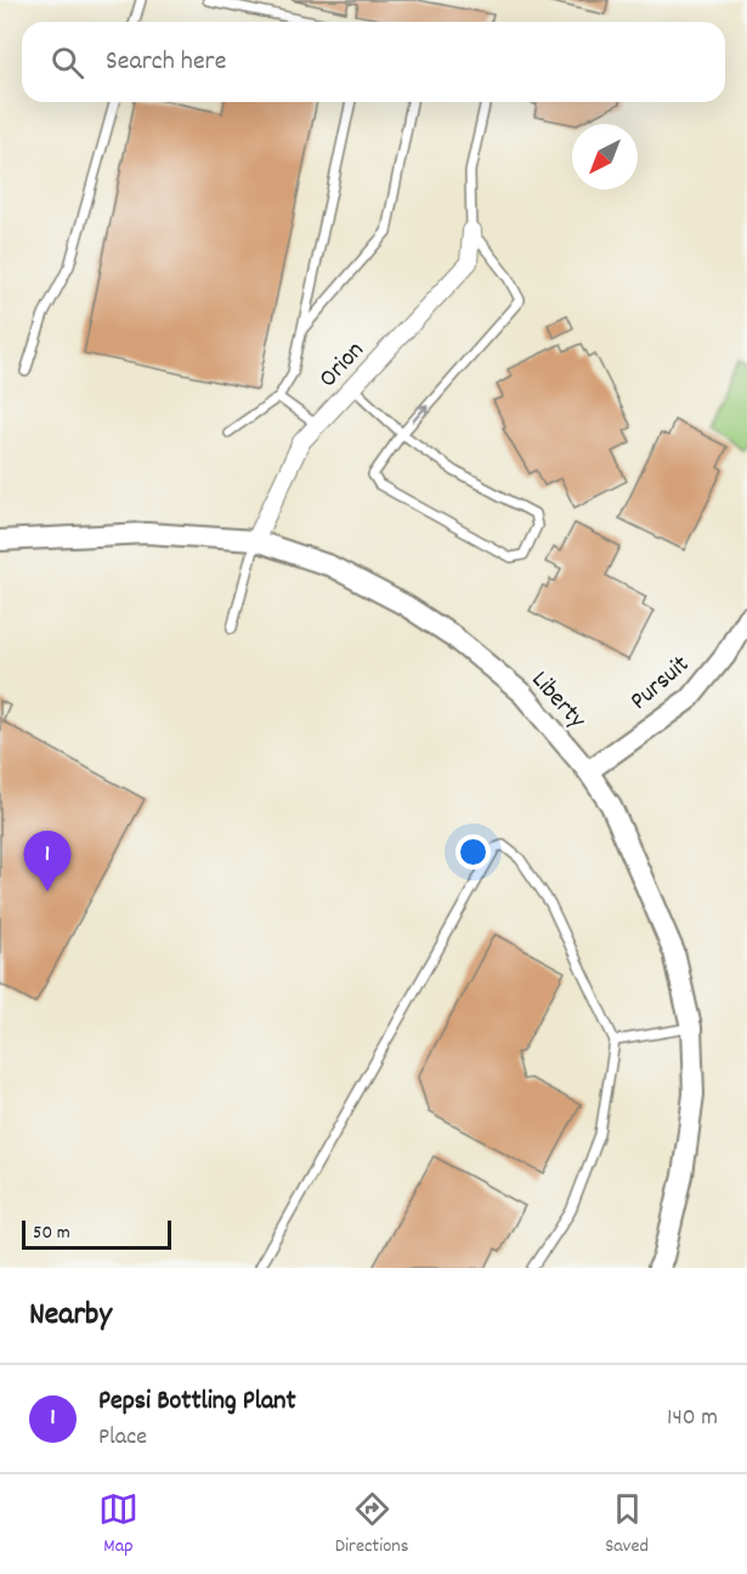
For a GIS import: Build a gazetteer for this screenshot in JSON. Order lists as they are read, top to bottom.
{
  "streets": {
    "street": ["Orion", "Pursuit", "Liberty"]
  },
  "crossings": [
    ["Orion", "Liberty"],
    ["Pursuit", "Liberty"]
  ],
  "scale_bar": "50 m",
  "north": "bottom left",
  "page": {
    "search": "Search here",
    "pins": "1",
    "scale": "50 m",
    "heading": "Nearby",
    "list": [
      {
        "mark": "1",
        "name": "Pepsi Bottling Plant",
        "note": "Place",
        "value": "140 m"
      }
    ],
    "nav": ["Map", "Directions", "Saved"]
  }
}
